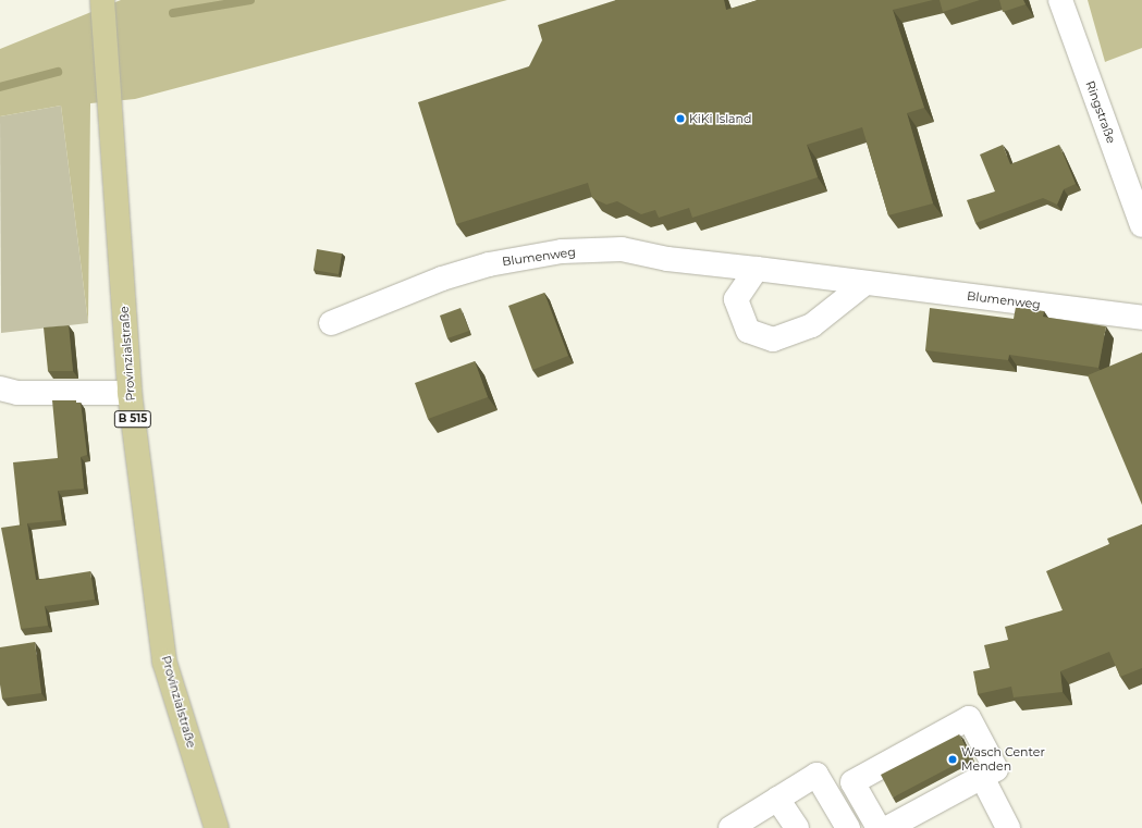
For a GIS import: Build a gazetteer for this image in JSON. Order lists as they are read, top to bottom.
{
  "streets": {
    "main road": ["Provinzialstraße", "B 515"],
    "street": ["Ringstraße", "Blumenweg"]
  },
  "places": ["KiKi Island", "Wasch Center Menden"]
}
